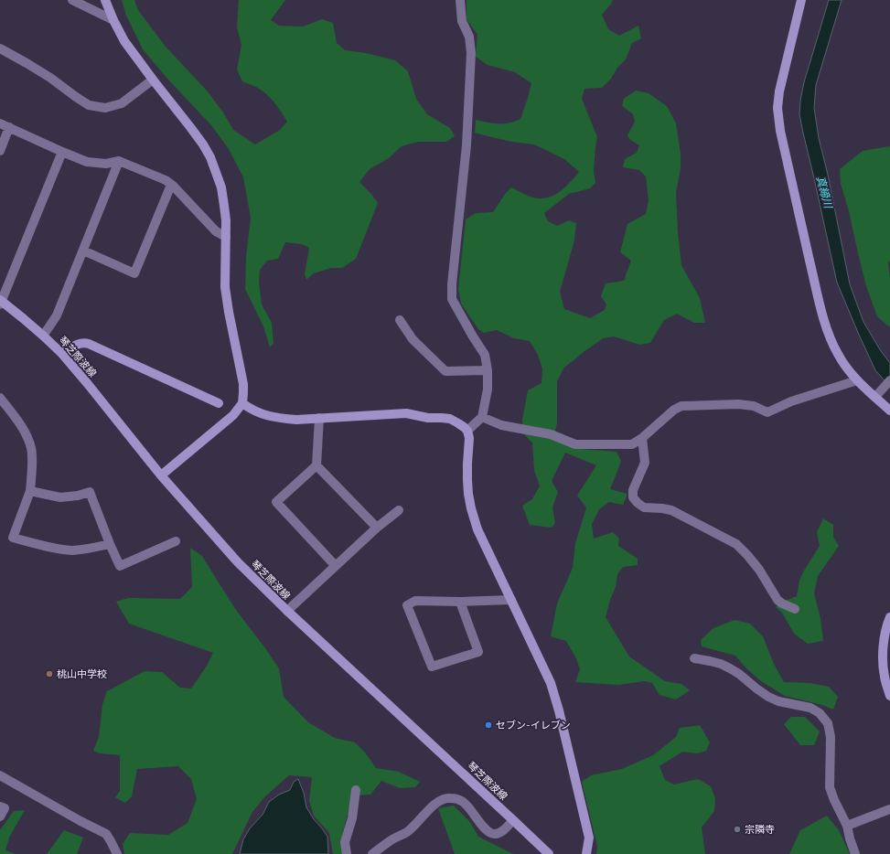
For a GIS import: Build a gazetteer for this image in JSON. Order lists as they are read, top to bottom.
{
  "streets": {
    "street": ["琴芝際波線"]
  },
  "water": ["真締川"],
  "places": ["桃山中学校", "セブン-イレブン", "宗隣寺"]
}
